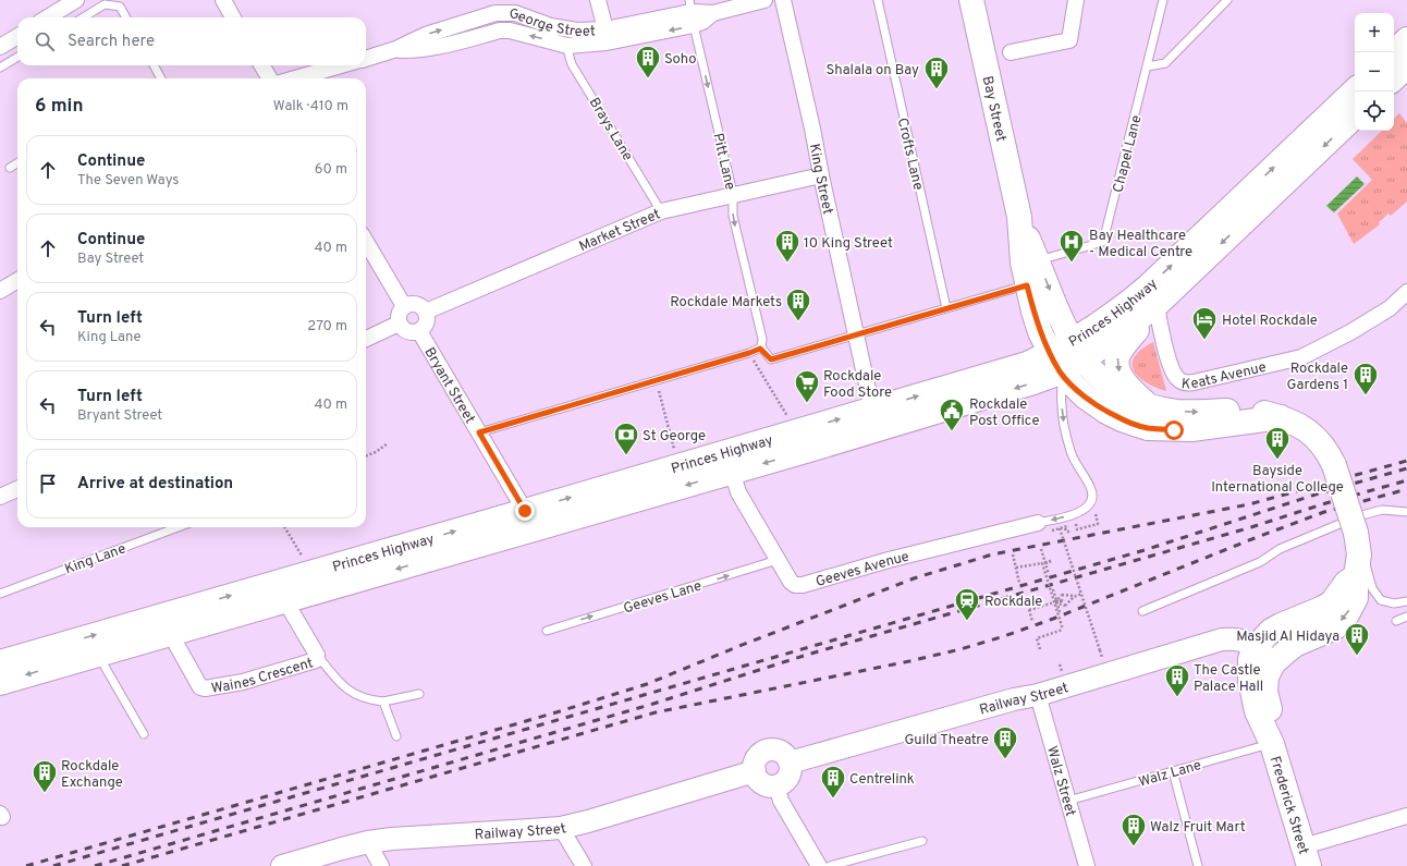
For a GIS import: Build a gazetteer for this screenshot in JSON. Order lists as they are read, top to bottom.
{
  "streets": {
    "main road": ["Bay Street", "Princes Highway", "Frederick Street"],
    "street": [
      "George Street",
      "King Street",
      "Market Street",
      "Keats Avenue",
      "Bryant Street",
      "Geeves Avenue",
      "Waines Crescent",
      "Railway Street",
      "Walz Street"
    ],
    "lane": [
      "Brays Lane",
      "Crofts Lane",
      "Chapel Lane",
      "Pitt Lane",
      "King Lane",
      "Geeves Lane",
      "Walz Lane"
    ]
  },
  "crossings": [
    ["George Street", "Brays Lane"],
    ["George Street", "Pitt Lane"],
    ["Bay Street", "Chapel Lane"],
    ["Bay Street", "Princes Highway"],
    ["Bay Street", "Geeves Avenue"],
    ["Bay Street", "Railway Street"],
    ["Bay Street", "Frederick Street"],
    ["Brays Lane", "Market Street"],
    ["Pitt Lane", "Market Street"],
    ["King Street", "Market Street"],
    ["King Street", "Princes Highway"],
    ["Market Street", "Bryant Street"],
    ["Princes Highway", "Keats Avenue"],
    ["Princes Highway", "Bryant Street"],
    ["Princes Highway", "Geeves Avenue"],
    ["Princes Highway", "Waines Crescent"],
    ["Geeves Avenue", "Geeves Lane"],
    ["Railway Street", "Walz Street"],
    ["Railway Street", "Frederick Street"],
    ["Walz Lane", "Walz Street"],
    ["Walz Lane", "Frederick Street"]
  ],
  "one_way": ["Pitt Lane", "Geeves Lane"],
  "places": {
    "building": [
      "Soho",
      "Shalala on Bay",
      "10 King Street",
      "Rockdale Markets",
      "Rockdale Gardens 1",
      "Bayside International College",
      "Masjid Al Hidaya",
      "The Castle Palace Hall",
      "Guild Theatre",
      "Rockdale Exchange",
      "Centrelink",
      "Walz Fruit Mart"
    ],
    "hospital": ["Bay Healthcare - Medical Centre"],
    "hotel": ["Hotel Rockdale"],
    "supermarket": ["Rockdale Food Store"],
    "public building": ["Rockdale Post Office"],
    "bank": ["St George"],
    "station": ["Rockdale"]
  },
  "page": {
    "map_buttons": ["+", "−"],
    "search": "Search here",
    "heading": ["6 min", "Walk · 410 m"],
    "list": [
      ["Continue", "The Seven Ways", "60 m"],
      ["Continue", "Bay Street", "40 m"],
      ["Turn left", "King Lane", "270 m"],
      ["Turn left", "Bryant Street", "40 m"],
      "Arrive at destination"
    ]
  }
}
